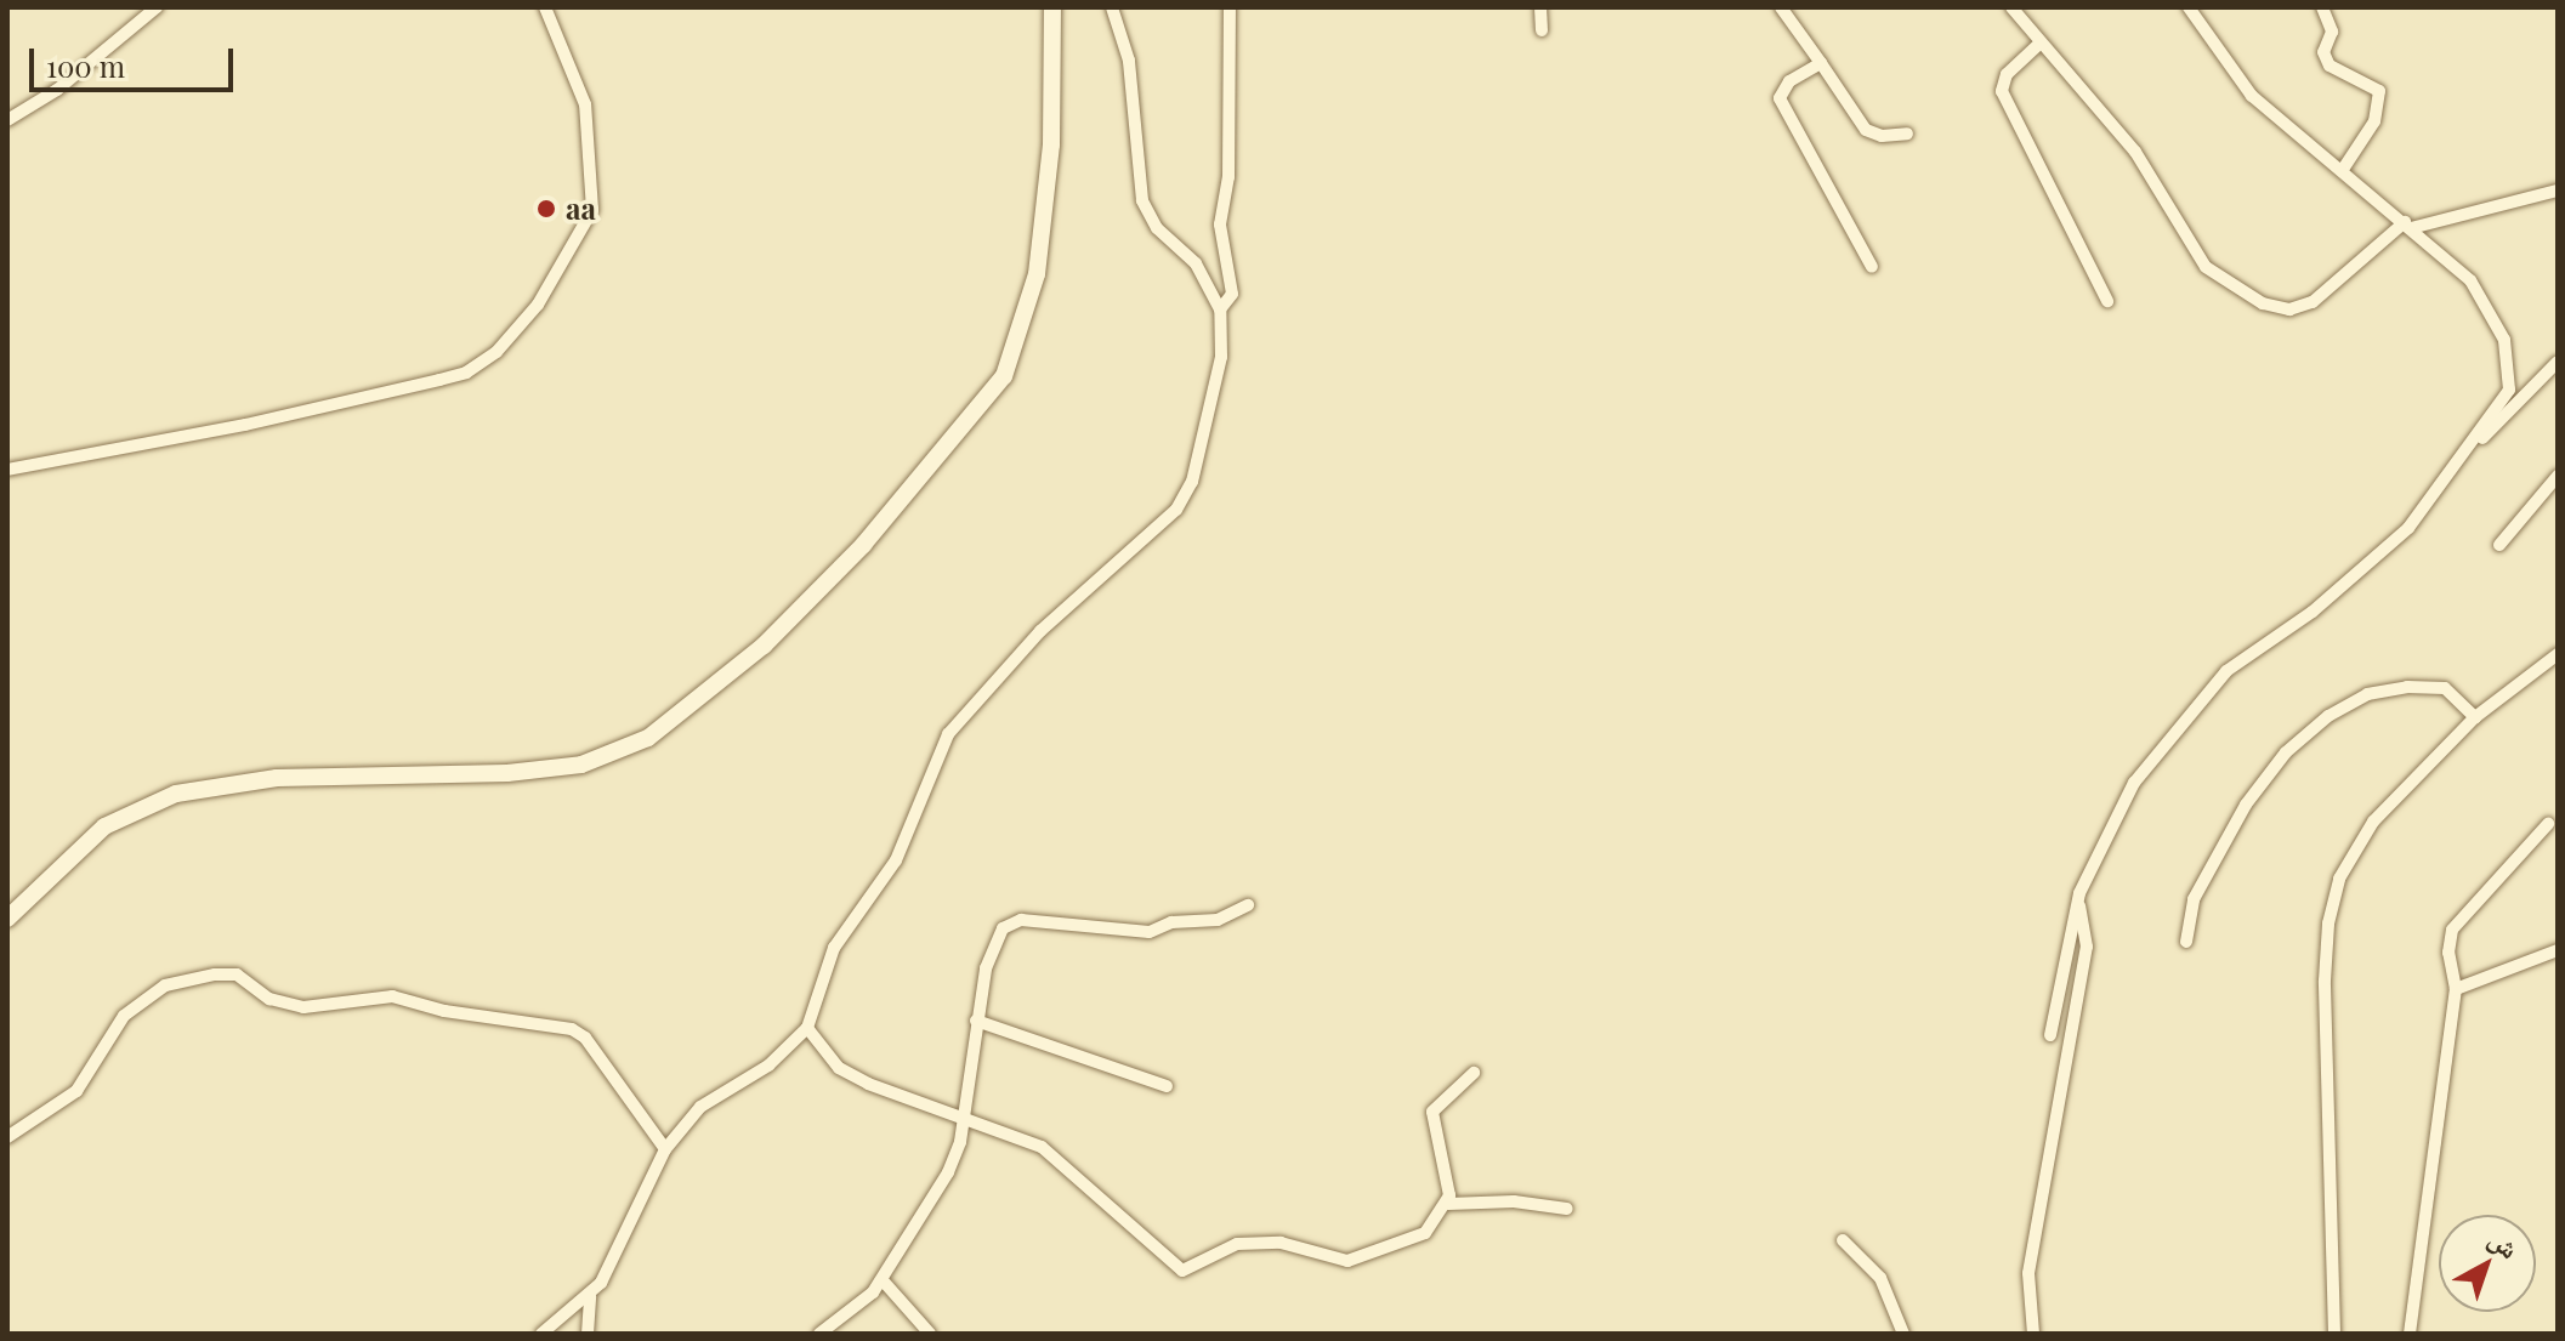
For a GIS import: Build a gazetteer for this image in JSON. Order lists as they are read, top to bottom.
{
  "places": ["aa"],
  "scale_bar": "100 m",
  "north": "top right"
}
